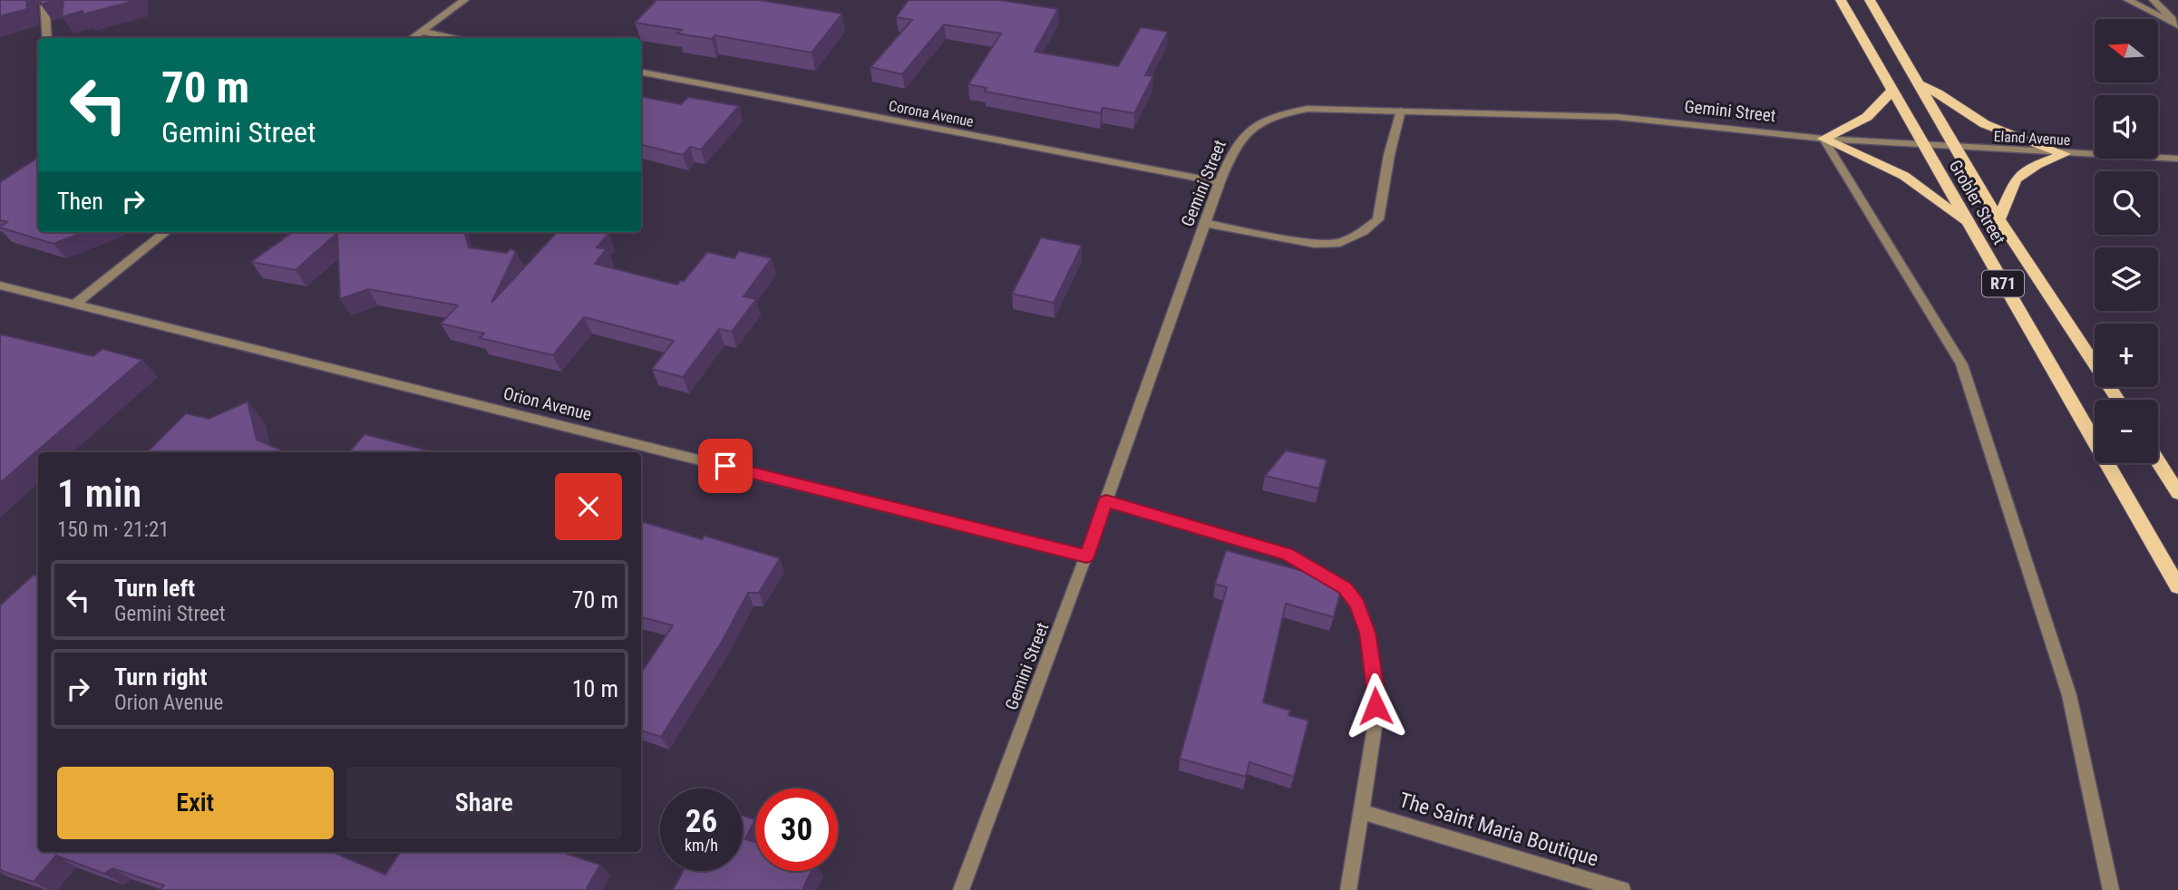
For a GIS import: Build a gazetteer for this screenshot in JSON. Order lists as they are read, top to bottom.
{
  "streets": {
    "main road": ["Grobler Street", "R71"],
    "street": [
      "Gemini Street",
      "Corona Avenue",
      "Eland Avenue",
      "Orion Avenue",
      "The Saint Maria Boutique"
    ]
  },
  "crossings": [
    ["Gemini Street", "Corona Avenue"],
    ["Gemini Street", "Eland Avenue"],
    ["Gemini Street", "Grobler Street"],
    ["Gemini Street", "Orion Avenue"],
    ["Eland Avenue", "Grobler Street"]
  ],
  "north": "left",
  "page": {
    "map_buttons": ["+", "−"],
    "turn": ["70 m", "Gemini Street"],
    "then": "Then",
    "heading": ["1 min", "150 m · 21:21"],
    "list": [
      {
        "name": "Turn left",
        "note": "Gemini Street",
        "value": "70 m"
      },
      {
        "name": "Turn right",
        "note": "Orion Avenue",
        "value": "10 m"
      }
    ],
    "buttons": ["Exit", "Share"],
    "speed": "26 km/h",
    "limit": "30"
  }
}
